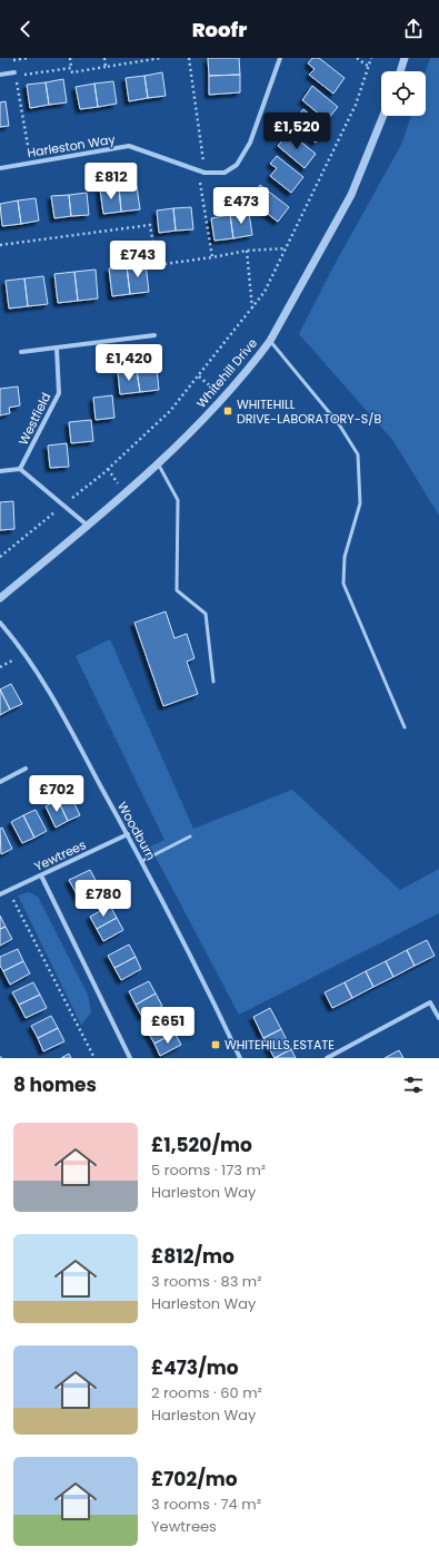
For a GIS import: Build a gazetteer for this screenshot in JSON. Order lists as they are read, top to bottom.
{
  "streets": {
    "street": [
      "Harleston Way",
      "Whitehill Drive",
      "Westfield",
      "Woodburn",
      "Yewtrees"
    ]
  },
  "crossings": [
    ["Woodburn", "Yewtrees"]
  ],
  "places": {
    "transit": ["WHITEHILL DRIVE-LABORATORY-S/B", "WHITEHILLS ESTATE"]
  },
  "page": {
    "header": "Roofr",
    "price": [
      "£1,520",
      "£812",
      "£473",
      "£743",
      "£1,420",
      "£702",
      "£780",
      "£651"
    ],
    "heading": "8 homes",
    "list": [
      {
        "name": "£1,520/mo",
        "note": "5 rooms · 173 m² · Harleston Way"
      },
      {
        "name": "£812/mo",
        "note": "3 rooms · 83 m² · Harleston Way"
      },
      {
        "name": "£473/mo",
        "note": "2 rooms · 60 m² · Harleston Way"
      },
      {
        "name": "£702/mo",
        "note": "3 rooms · 74 m² · Yewtrees"
      }
    ]
  }
}
